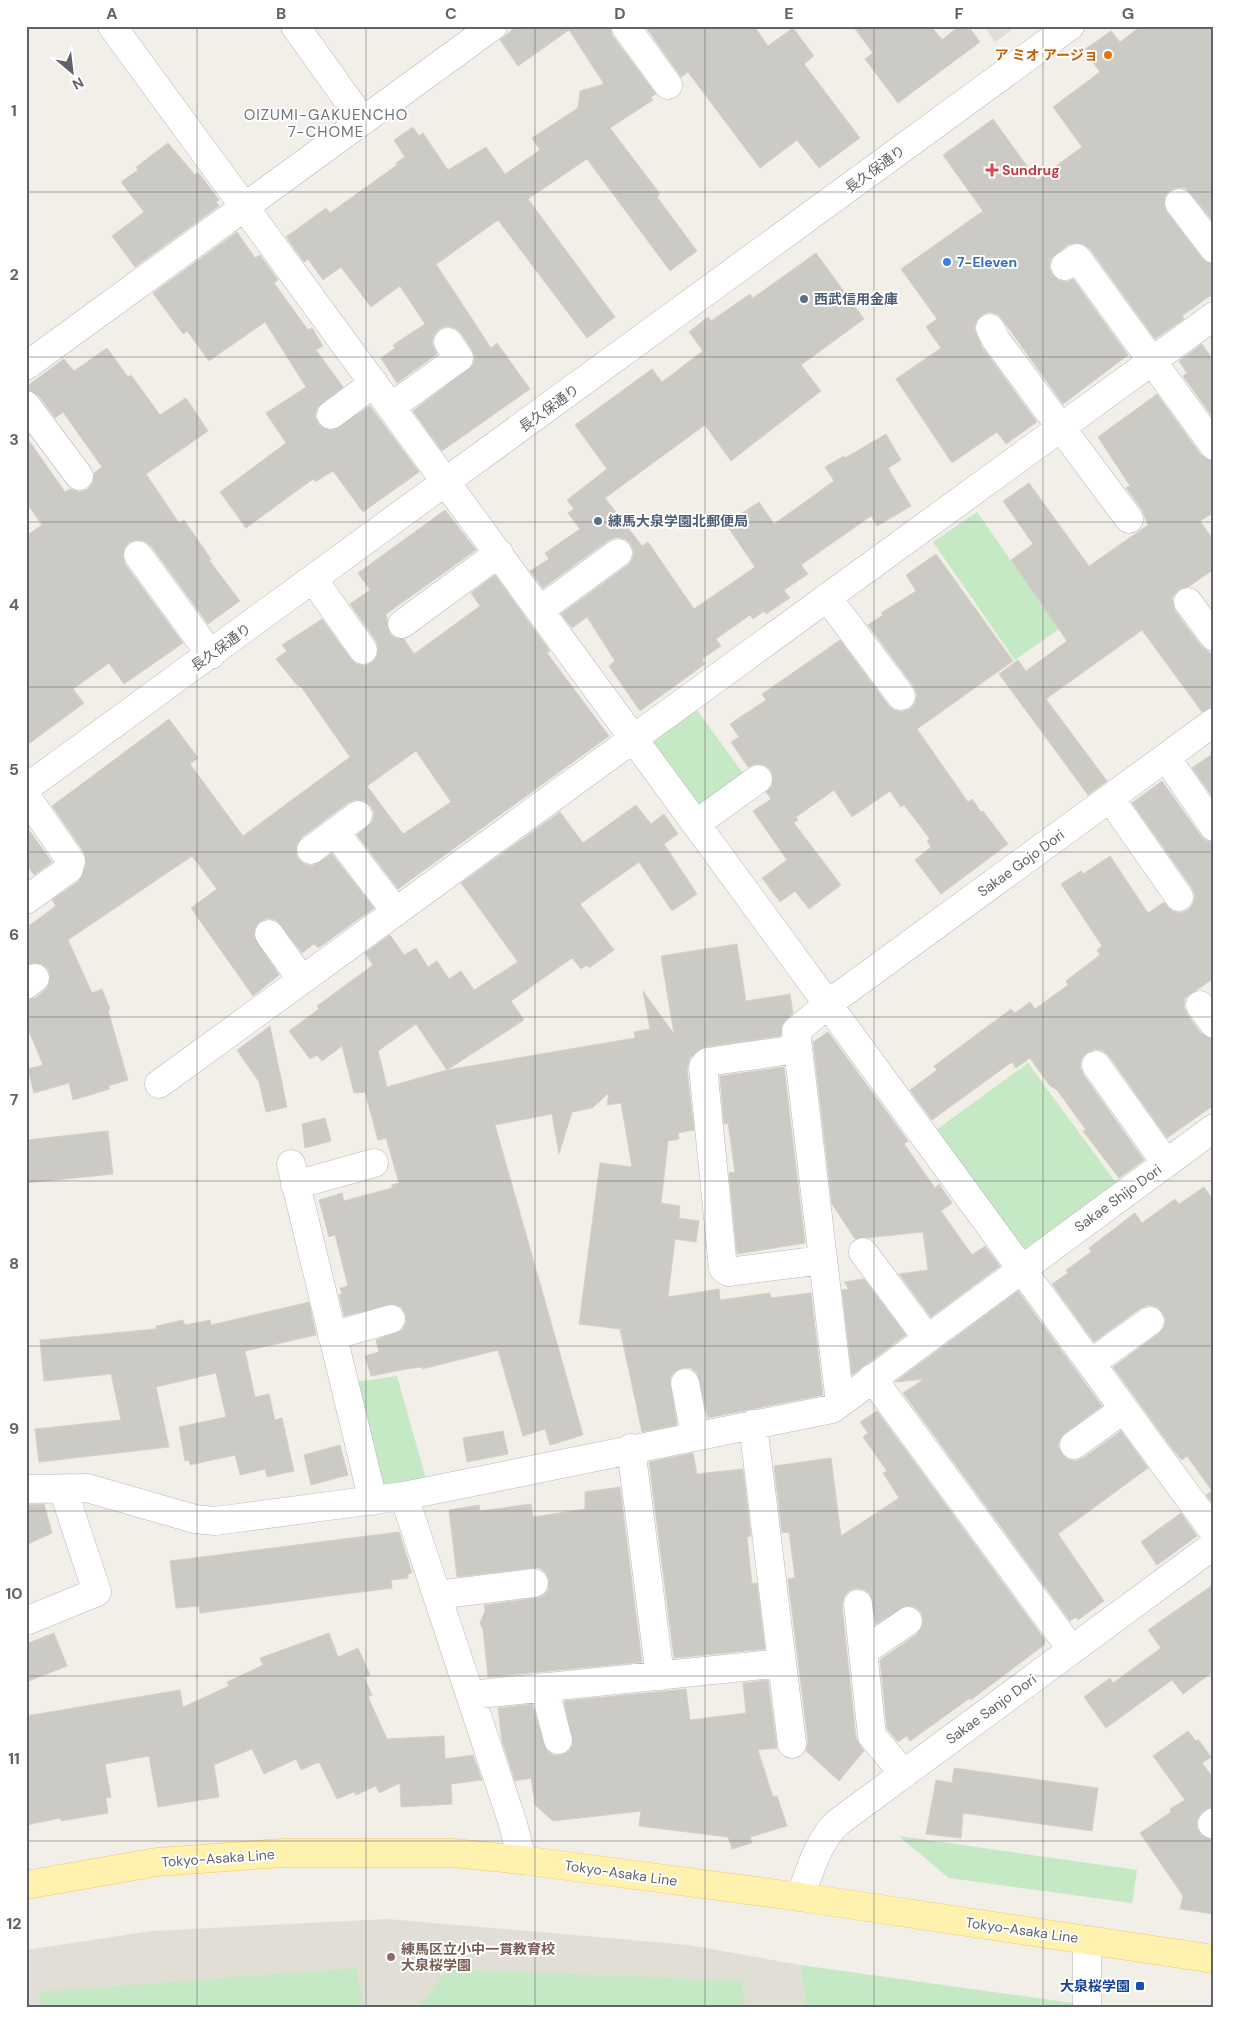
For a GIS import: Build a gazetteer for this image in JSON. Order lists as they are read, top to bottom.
{
  "streets": {
    "main road": ["Tokyo-Asaka Line"],
    "street": [
      "長久保通り",
      "Sakae Gojo Dori",
      "Sakae Shijo Dori",
      "Sakae Sanjo Dori"
    ]
  },
  "crossings": [
    ["Sakae Sanjo Dori", "Tokyo-Asaka Line"]
  ],
  "districts": ["OIZUMI-GAKUENCHO 7-CHOME"],
  "places": {
    "other": [
      "ア ミオ アージョ",
      "7-Eleven",
      "西武信用金庫",
      "練馬大泉学園北郵便局",
      "練馬区立小中一貫教育校 大泉桜学園"
    ],
    "health": ["Sundrug"],
    "transit": ["大泉桜学園"]
  },
  "north": "bottom right",
  "grid": {
    "columns": [
      "A",
      "B",
      "C",
      "D",
      "E",
      "F",
      "G"
    ],
    "rows": [
      "1",
      "2",
      "3",
      "4",
      "5",
      "6",
      "7",
      "8",
      "9",
      "10",
      "11",
      "12"
    ]
  }
}
